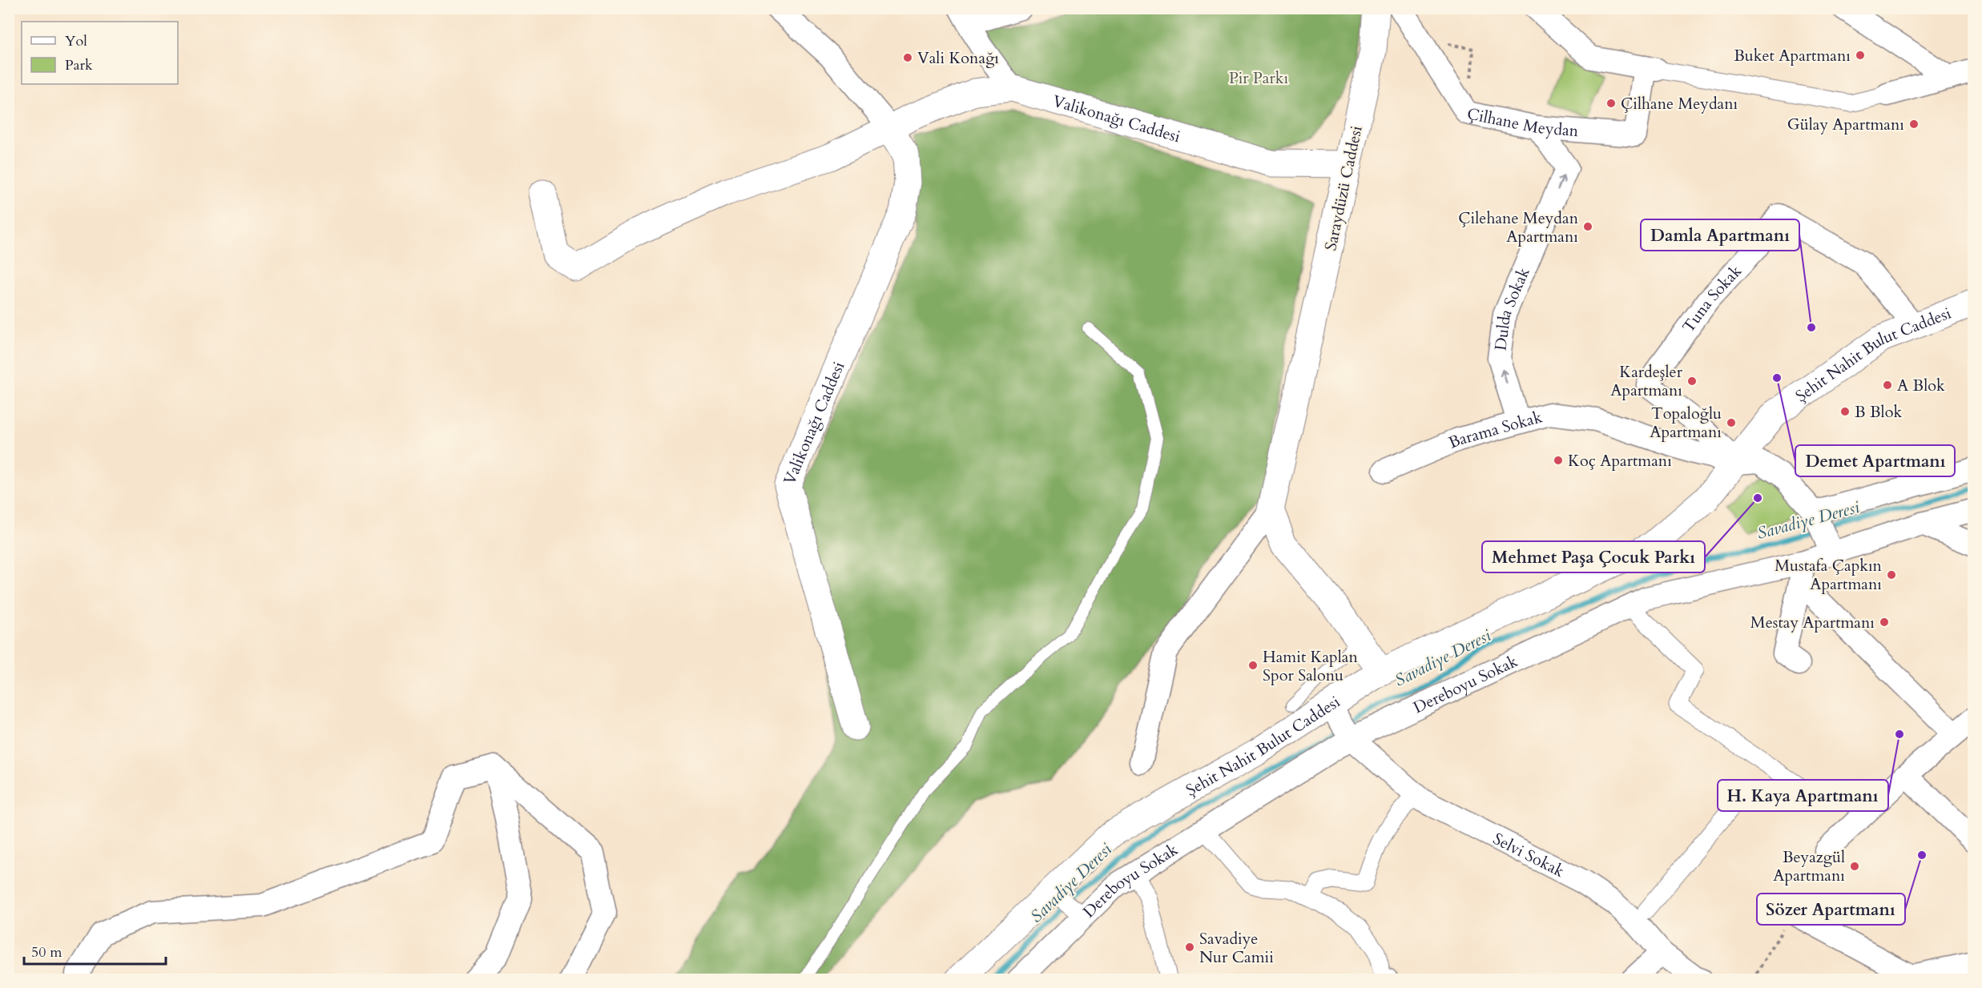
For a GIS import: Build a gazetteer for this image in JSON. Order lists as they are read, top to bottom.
{
  "streets": {
    "street": [
      "Valikonağı Caddesi",
      "Çilhane Meydan",
      "Saraydüzü Caddesi",
      "Tuna Sokak",
      "Dulda Sokak",
      "Şehit Nahit Bulut Caddesi",
      "Barama Sokak",
      "Dereboyu Sokak",
      "Selvi Sokak"
    ]
  },
  "crossings": [
    ["Valikonağı Caddesi", "Saraydüzü Caddesi"],
    ["Çilhane Meydan", "Dulda Sokak"],
    ["Tuna Sokak", "Şehit Nahit Bulut Caddesi"],
    ["Tuna Sokak", "Barama Sokak"],
    ["Dulda Sokak", "Barama Sokak"],
    ["Şehit Nahit Bulut Caddesi", "Barama Sokak"],
    ["Şehit Nahit Bulut Caddesi", "Selvi Sokak"],
    ["Barama Sokak", "Dereboyu Sokak"],
    ["Dereboyu Sokak", "Selvi Sokak"]
  ],
  "one_way": ["Dulda Sokak"],
  "water": ["Savadiye Deresi"],
  "parks": ["Pir Parkı"],
  "places": [
    "Buket Apartmanı",
    "Vali Konağı",
    "Çilhane Meydanı",
    "Gülay Apartmanı",
    "Çilehane Meydan Apartmanı",
    "Damla Apartmanı",
    "Demet Apartmanı",
    "Kardeşler Apartmanı",
    "A Blok",
    "B Blok",
    "Topaloğlu Apartmanı",
    "Koç Apartmanı",
    "Mehmet Paşa Çocuk Parkı",
    "Mustafa Çapkın Apartmanı",
    "Mestay Apartmanı",
    "Hamit Kaplan Spor Salonu",
    "H. Kaya Apartmanı",
    "Sözer Apartmanı",
    "Beyazgül Apartmanı",
    "Savadiye Nur Camii"
  ],
  "legend": ["Yol", "Park"],
  "scale_bar": "50 m"
}
